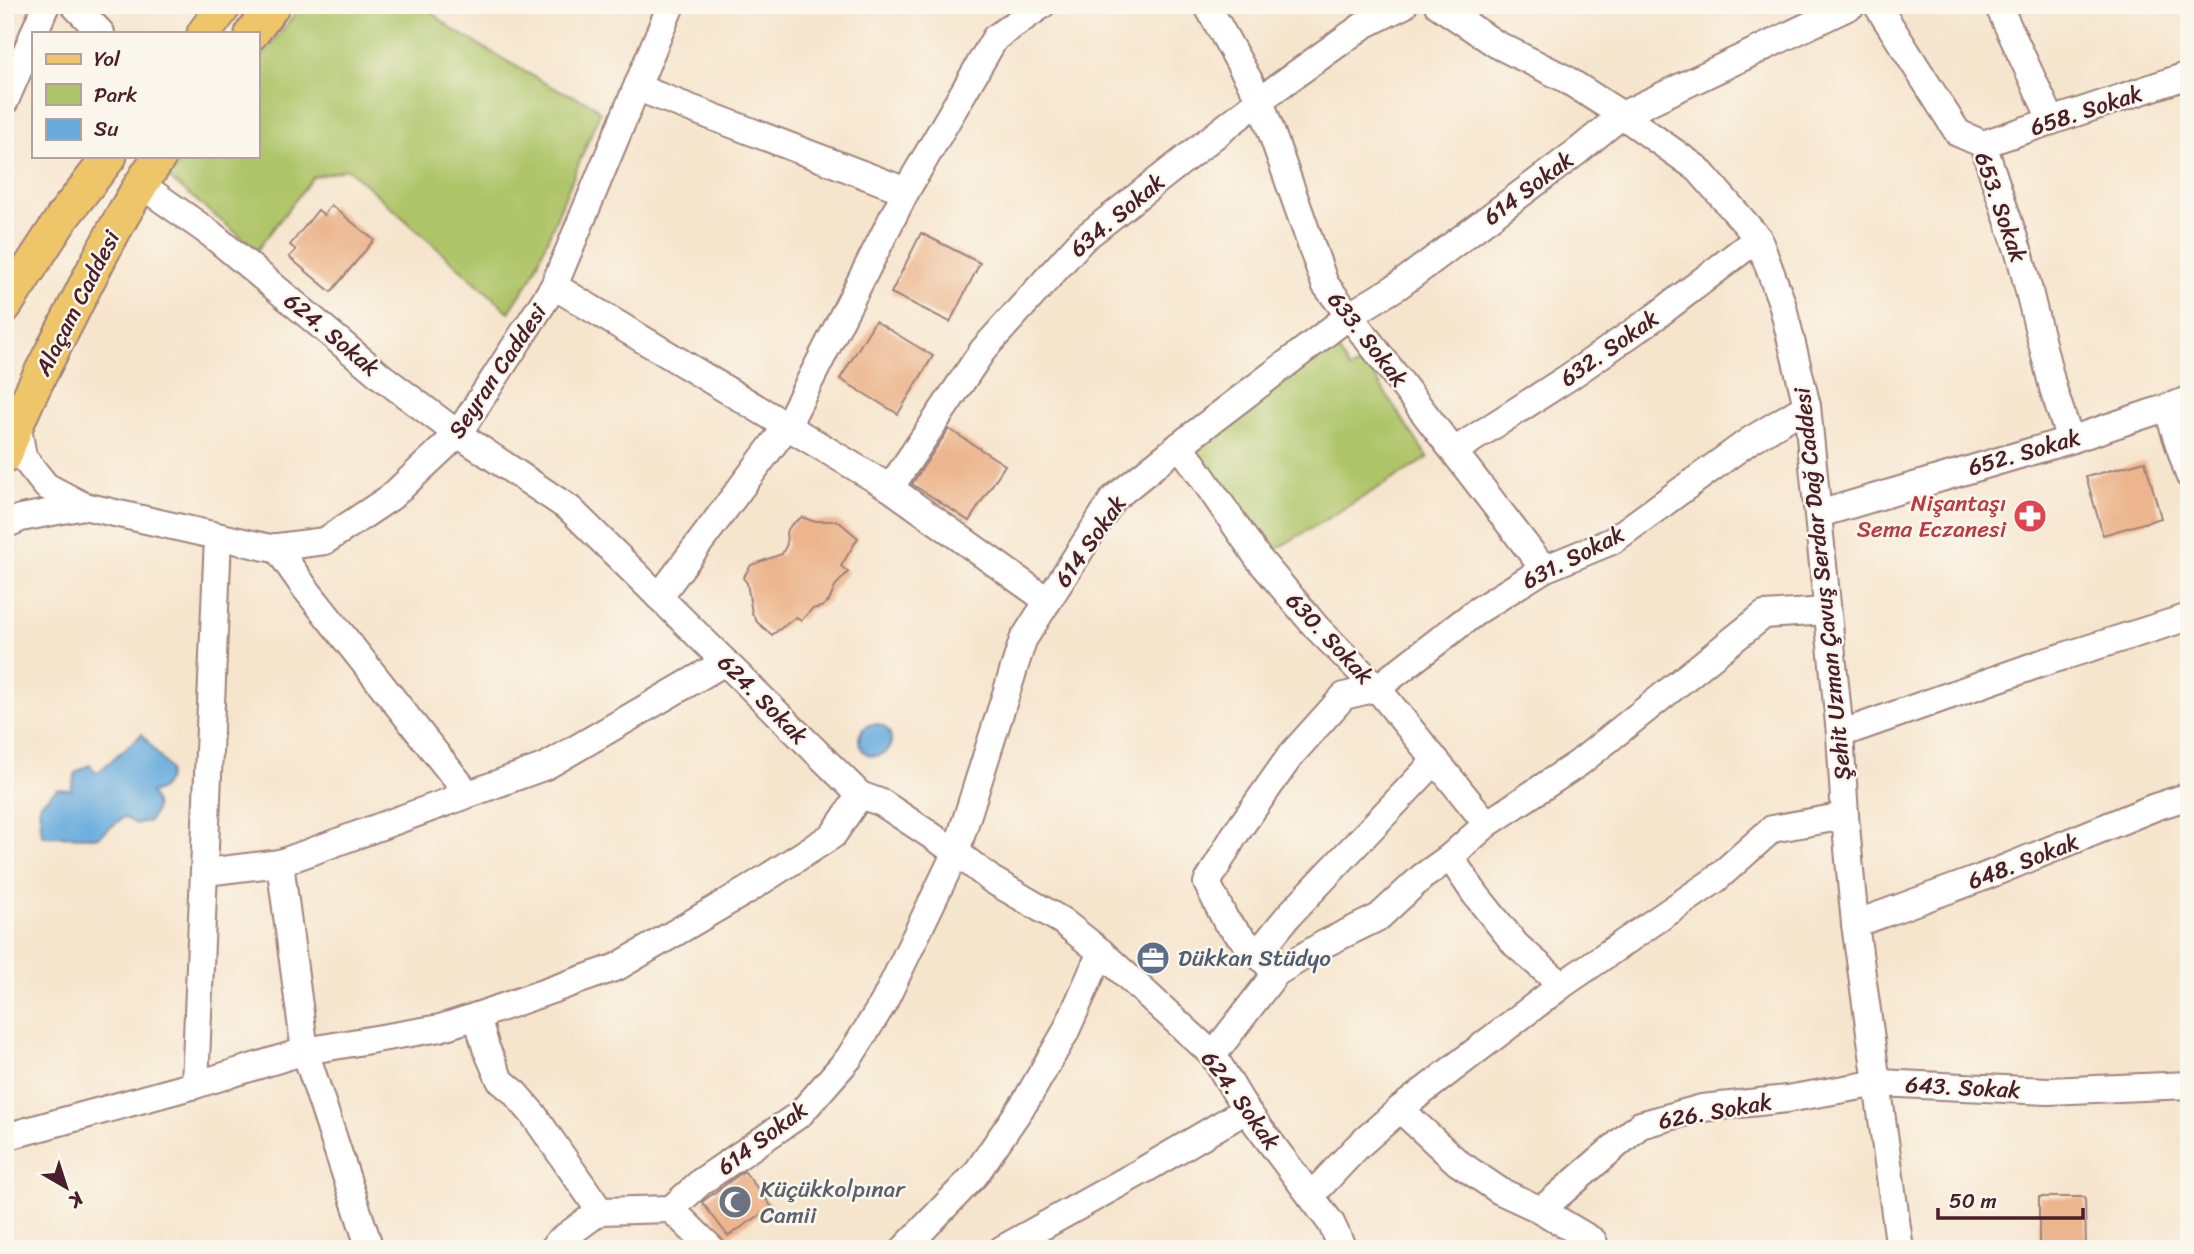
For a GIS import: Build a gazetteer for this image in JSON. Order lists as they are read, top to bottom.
{
  "streets": {
    "main road": ["Alaçam Caddesi"],
    "street": [
      "658. Sokak",
      "614 Sokak",
      "653. Sokak",
      "634. Sokak",
      "624. Sokak",
      "633. Sokak",
      "632. Sokak",
      "Seyran Caddesi",
      "652. Sokak",
      "631. Sokak",
      "Şehit Uzman Çavuş Serdar Dağ Caddesi",
      "630. Sokak",
      "648. Sokak",
      "643. Sokak",
      "626. Sokak"
    ]
  },
  "crossings": [
    ["658. Sokak", "653. Sokak"],
    ["614 Sokak", "624. Sokak"],
    ["614 Sokak", "633. Sokak"],
    ["614 Sokak", "Şehit Uzman Çavuş Serdar Dağ Caddesi"],
    ["614 Sokak", "630. Sokak"],
    ["653. Sokak", "652. Sokak"],
    ["634. Sokak", "633. Sokak"],
    ["Alaçam Caddesi", "624. Sokak"],
    ["Alaçam Caddesi", "Seyran Caddesi"],
    ["624. Sokak", "Seyran Caddesi"],
    ["633. Sokak", "632. Sokak"],
    ["633. Sokak", "631. Sokak"],
    ["632. Sokak", "Şehit Uzman Çavuş Serdar Dağ Caddesi"],
    ["652. Sokak", "Şehit Uzman Çavuş Serdar Dağ Caddesi"],
    ["631. Sokak", "Şehit Uzman Çavuş Serdar Dağ Caddesi"],
    ["631. Sokak", "630. Sokak"],
    ["Şehit Uzman Çavuş Serdar Dağ Caddesi", "648. Sokak"],
    ["Şehit Uzman Çavuş Serdar Dağ Caddesi", "643. Sokak"],
    ["Şehit Uzman Çavuş Serdar Dağ Caddesi", "626. Sokak"],
    ["643. Sokak", "626. Sokak"]
  ],
  "places": {
    "pharmacy": ["Nişantaşı Sema Eczanesi"],
    "office": ["Dükkan Stüdyo"],
    "mosque": ["Küçükkolpınar Camii"]
  },
  "legend": ["Yol", "Park", "Su"],
  "scale_bar": "50 m",
  "north": "bottom right"
}
